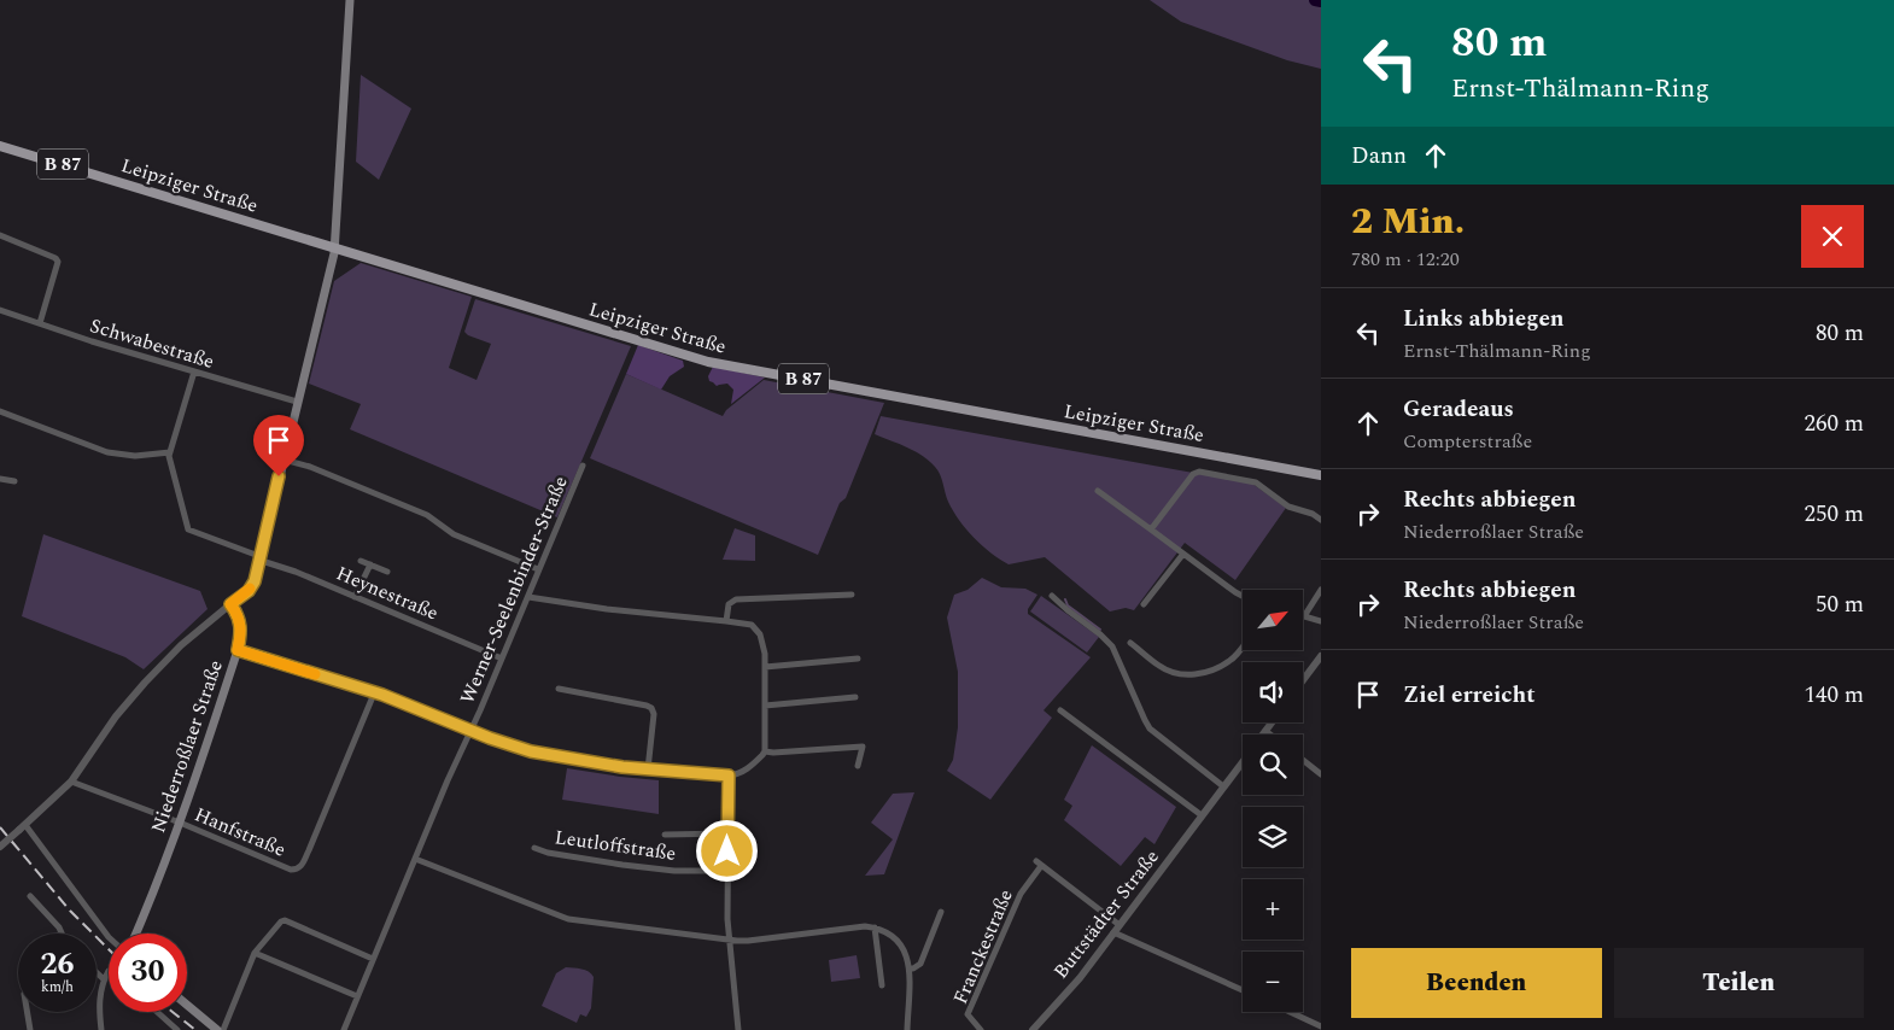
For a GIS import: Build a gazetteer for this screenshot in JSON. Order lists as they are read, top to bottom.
{
  "streets": {
    "main road": ["B 87", "Leipziger Straße", "Niederroßlaer Straße"],
    "street": [
      "Schwabestraße",
      "Werner-Seelenbinder-Straße",
      "Heynestraße",
      "Hanfstraße",
      "Leutloffstraße",
      "Buttstädter Straße",
      "Franckestraße"
    ]
  },
  "crossings": [
    ["Werner-Seelenbinder-Straße", "Heynestraße"],
    ["Niederroßlaer Straße", "Hanfstraße"],
    ["Buttstädter Straße", "Franckestraße"]
  ],
  "north": "top right",
  "page": {
    "turn": ["80 m", "Ernst-Thälmann-Ring"],
    "then": "Dann",
    "heading": ["2 Min.", "780 m · 12:20"],
    "list": [
      {
        "name": "Links abbiegen",
        "note": "Ernst-Thälmann-Ring",
        "value": "80 m"
      },
      {
        "name": "Geradeaus",
        "note": "Compterstraße",
        "value": "260 m"
      },
      {
        "name": "Rechts abbiegen",
        "note": "Niederroßlaer Straße",
        "value": "250 m"
      },
      {
        "name": "Rechts abbiegen",
        "note": "Niederroßlaer Straße",
        "value": "50 m"
      },
      {
        "name": "Ziel erreicht",
        "value": "140 m"
      }
    ],
    "map_buttons": ["+", "−"],
    "speed": "26 km/h",
    "limit": "30",
    "buttons": ["Beenden", "Teilen"]
  }
}
